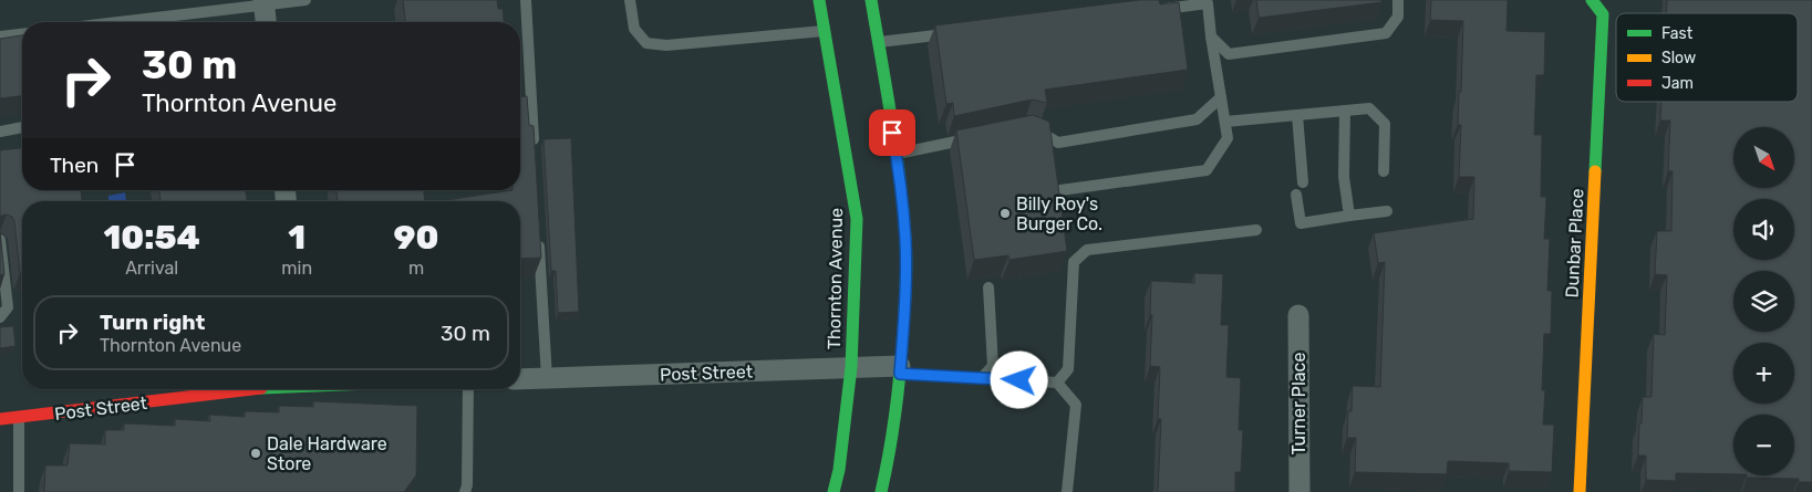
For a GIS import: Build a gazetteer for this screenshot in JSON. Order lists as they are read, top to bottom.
{
  "streets": {
    "street": [
      "Dunbar Place",
      "Thornton Avenue",
      "Post Street",
      "Turner Place"
    ]
  },
  "crossings": [
    ["Thornton Avenue", "Post Street"]
  ],
  "places": ["Billy Roy's Burger Co.", "Dale Hardware Store"],
  "legend": ["Fast", "Slow", "Jam"],
  "north": "bottom right",
  "page": {
    "turn": ["30 m", "Thornton Avenue"],
    "map_buttons": ["+", "−"],
    "then": "Then",
    "eta": [
      "10:54",
      "Arrival",
      "1",
      "min",
      "90",
      "m"
    ],
    "list": [
      {
        "name": "Turn right",
        "note": "Thornton Avenue",
        "value": "30 m"
      }
    ]
  }
}
